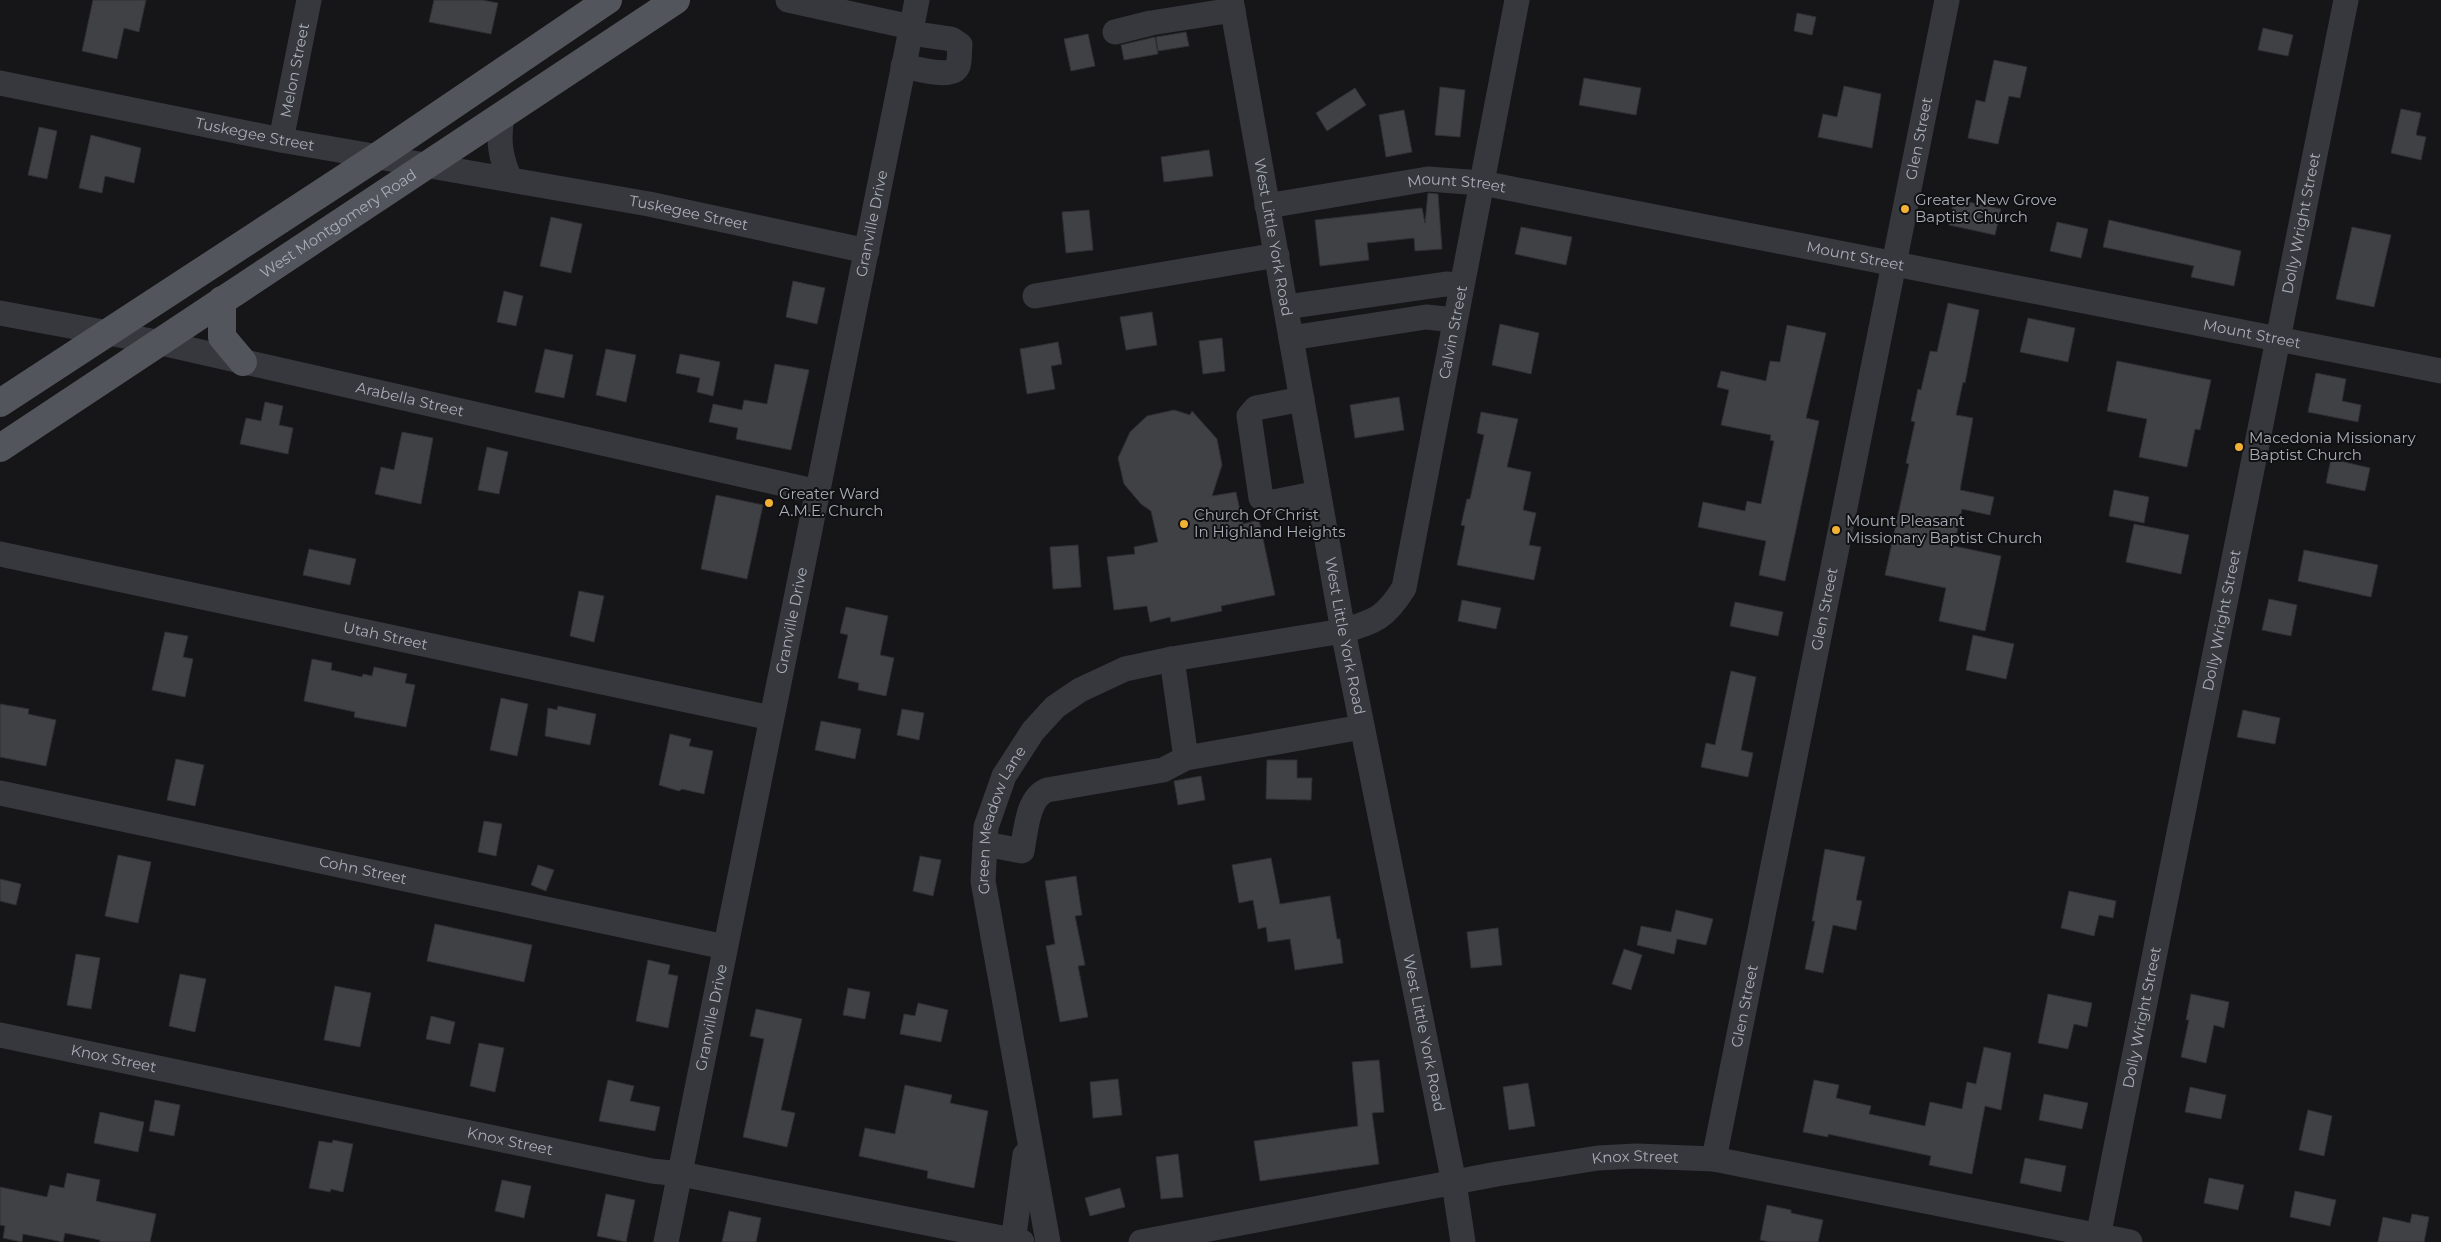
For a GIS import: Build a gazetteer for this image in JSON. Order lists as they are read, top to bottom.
{
  "streets": {
    "main road": ["West Montgomery Road"],
    "street": [
      "Melon Street",
      "Tuskegee Street",
      "Glen Street",
      "Mount Street",
      "Granville Drive",
      "Dolly Wright Street",
      "West Little York Road",
      "Calvin Street",
      "Arabella Street",
      "Utah Street",
      "Green Meadow Lane",
      "Cohn Street",
      "Knox Street"
    ]
  },
  "crossings": [
    ["Melon Street", "Tuskegee Street"],
    ["Tuskegee Street", "Granville Drive"],
    ["Tuskegee Street", "West Montgomery Road"],
    ["Glen Street", "Mount Street"],
    ["Glen Street", "Knox Street"],
    ["Mount Street", "Dolly Wright Street"],
    ["Mount Street", "West Little York Road"],
    ["Mount Street", "Calvin Street"],
    ["Granville Drive", "Arabella Street"],
    ["Granville Drive", "Utah Street"],
    ["Granville Drive", "Cohn Street"],
    ["Granville Drive", "Knox Street"],
    ["Dolly Wright Street", "Knox Street"],
    ["West Montgomery Road", "Arabella Street"],
    ["West Little York Road", "Calvin Street"],
    ["West Little York Road", "Green Meadow Lane"],
    ["West Little York Road", "Knox Street"],
    ["Calvin Street", "Green Meadow Lane"]
  ],
  "places": [
    "Greater New Grove Baptist Church",
    "Macedonia Missionary Baptist Church",
    "Greater Ward A.M.E. Church",
    "Church Of Christ In Highland Heights",
    "Mount Pleasant Missionary Baptist Church"
  ]
}
